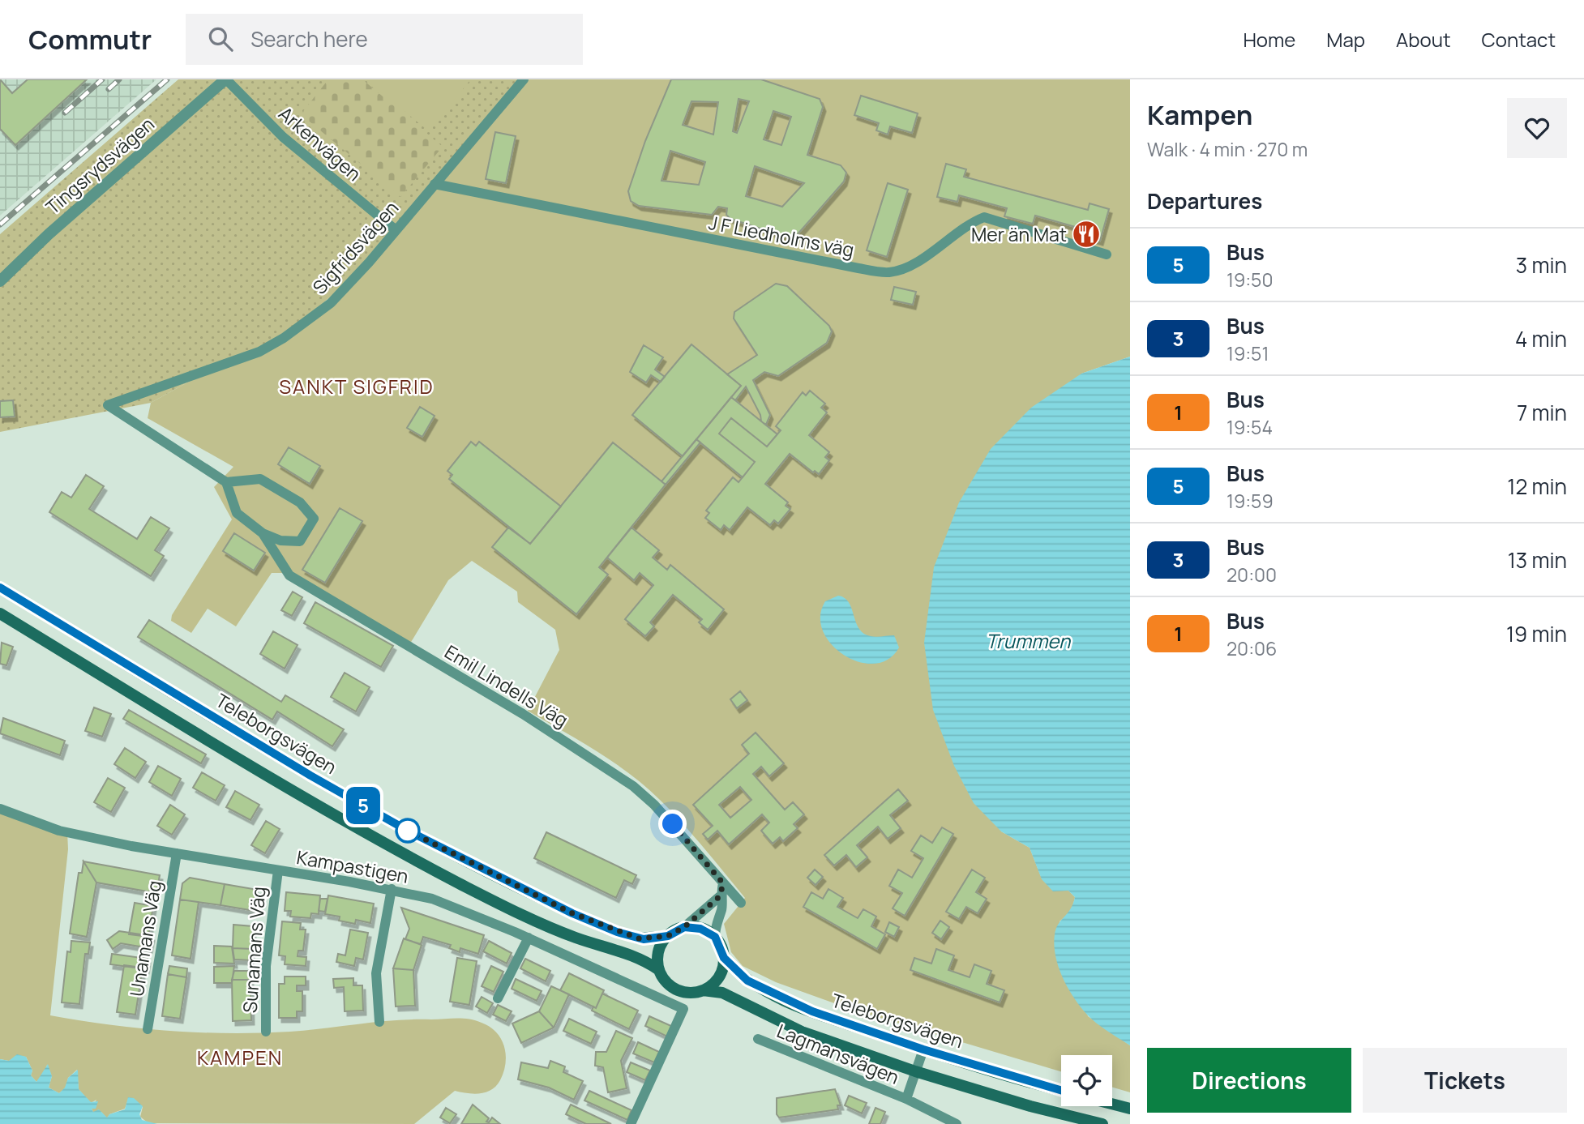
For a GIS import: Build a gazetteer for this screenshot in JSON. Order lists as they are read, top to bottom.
{
  "streets": {
    "main road": ["Teleborgsvägen"],
    "street": [
      "Arkenvägen",
      "Tingsrydsvägen",
      "J F Liedholms väg",
      "Sigfridsvägen",
      "Emil Lindells Väg",
      "Kampastigen",
      "Unamans Väg",
      "Sunamans Väg",
      "Lagmansvägen"
    ]
  },
  "crossings": [
    ["Arkenvägen", "Tingsrydsvägen"],
    ["Arkenvägen", "Sigfridsvägen"],
    ["J F Liedholms väg", "Sigfridsvägen"],
    ["Sigfridsvägen", "Emil Lindells Väg"],
    ["Teleborgsvägen", "Lagmansvägen"],
    ["Kampastigen", "Unamans Väg"],
    ["Kampastigen", "Sunamans Väg"]
  ],
  "districts": ["SANKT SIGFRID", "KAMPEN"],
  "water": ["Trummen"],
  "places": {
    "restaurant": ["Mer än Mat"]
  },
  "lines": ["bus line 5"],
  "page": {
    "header": "Commutr",
    "search": "Search here",
    "nav": [
      "Home",
      "Map",
      "About",
      "Contact"
    ],
    "on_map": "5",
    "heading": [
      ["Kampen", "Walk · 4 min · 270 m"],
      "Departures"
    ],
    "list": [
      {
        "mark": "5",
        "name": "Bus",
        "note": "19:50",
        "value": "3 min"
      },
      {
        "mark": "3",
        "name": "Bus",
        "note": "19:51",
        "value": "4 min"
      },
      {
        "mark": "1",
        "name": "Bus",
        "note": "19:54",
        "value": "7 min"
      },
      {
        "mark": "5",
        "name": "Bus",
        "note": "19:59",
        "value": "12 min"
      },
      {
        "mark": "3",
        "name": "Bus",
        "note": "20:00",
        "value": "13 min"
      },
      {
        "mark": "1",
        "name": "Bus",
        "note": "20:06",
        "value": "19 min"
      }
    ],
    "buttons": ["Directions", "Tickets"]
  }
}
